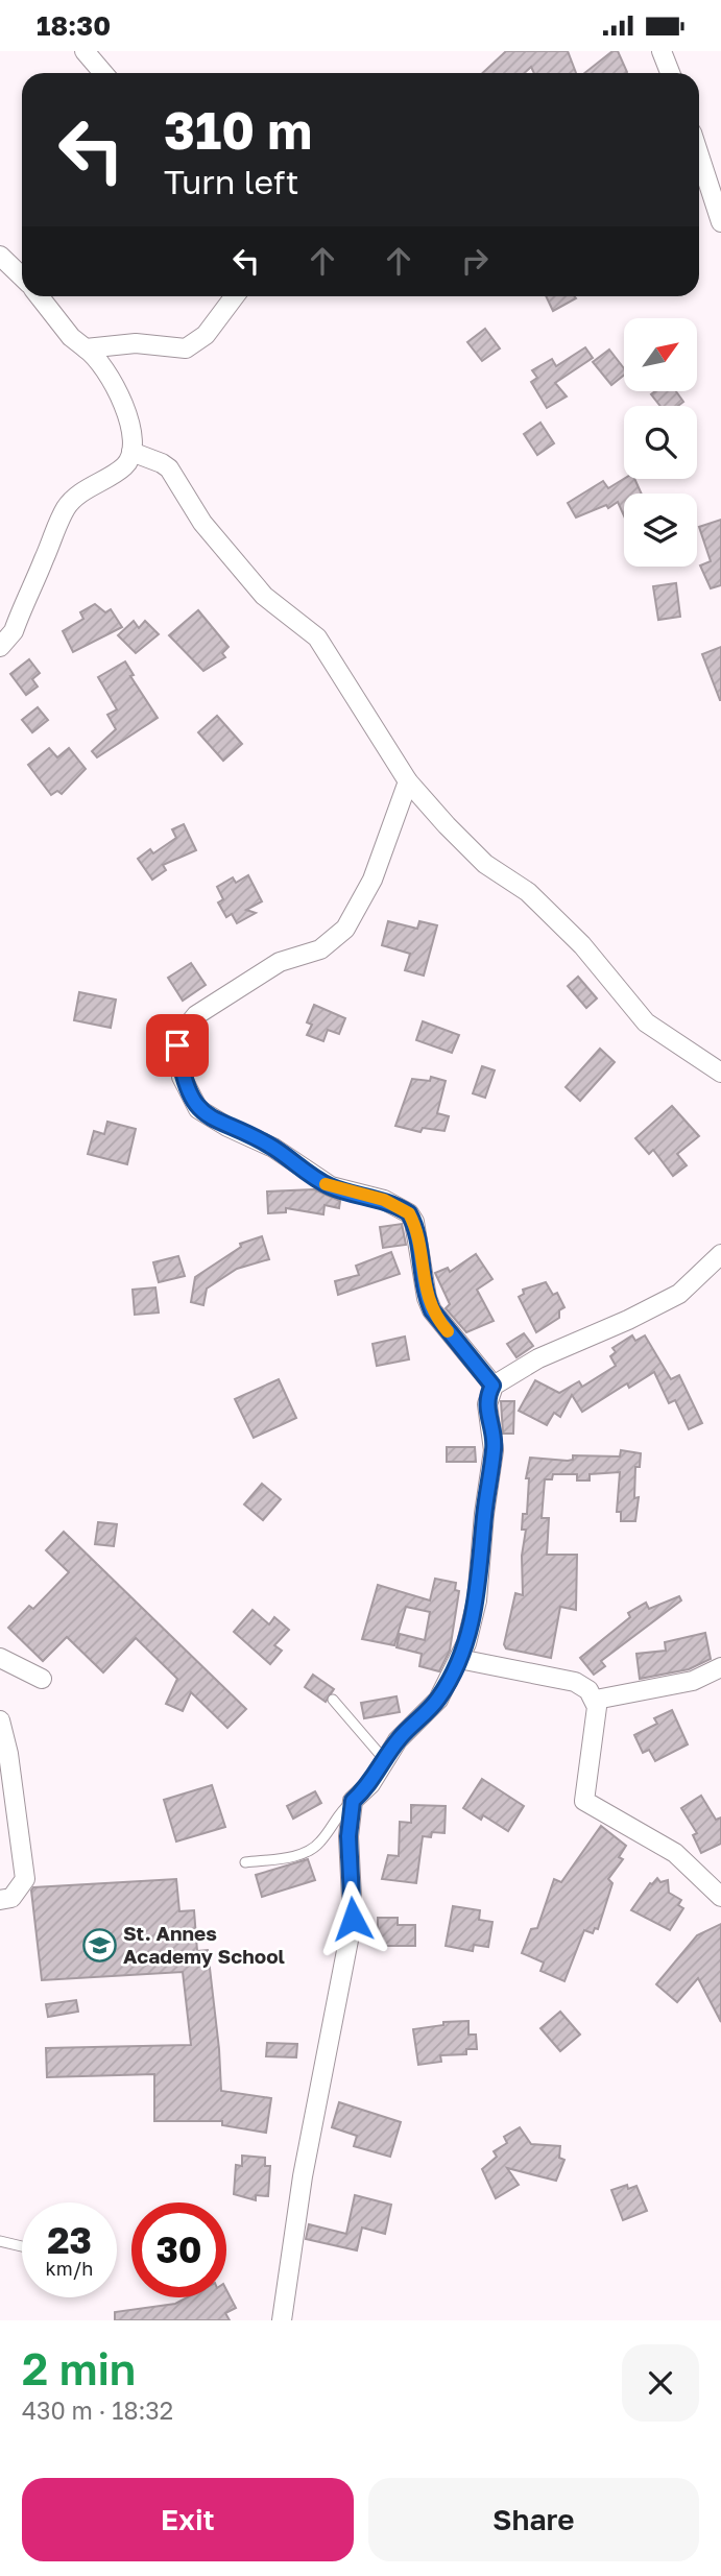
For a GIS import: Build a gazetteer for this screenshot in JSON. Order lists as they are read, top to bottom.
{
  "places": {
    "school or university": ["St. Annes Academy School"]
  },
  "north": "top right",
  "page": {
    "status": "18:30",
    "turn": ["310 m", "Turn left"],
    "speed": "23 km/h",
    "limit": "30",
    "heading": ["2 min", "430 m · 18:32"],
    "buttons": ["Exit", "Share"]
  }
}
